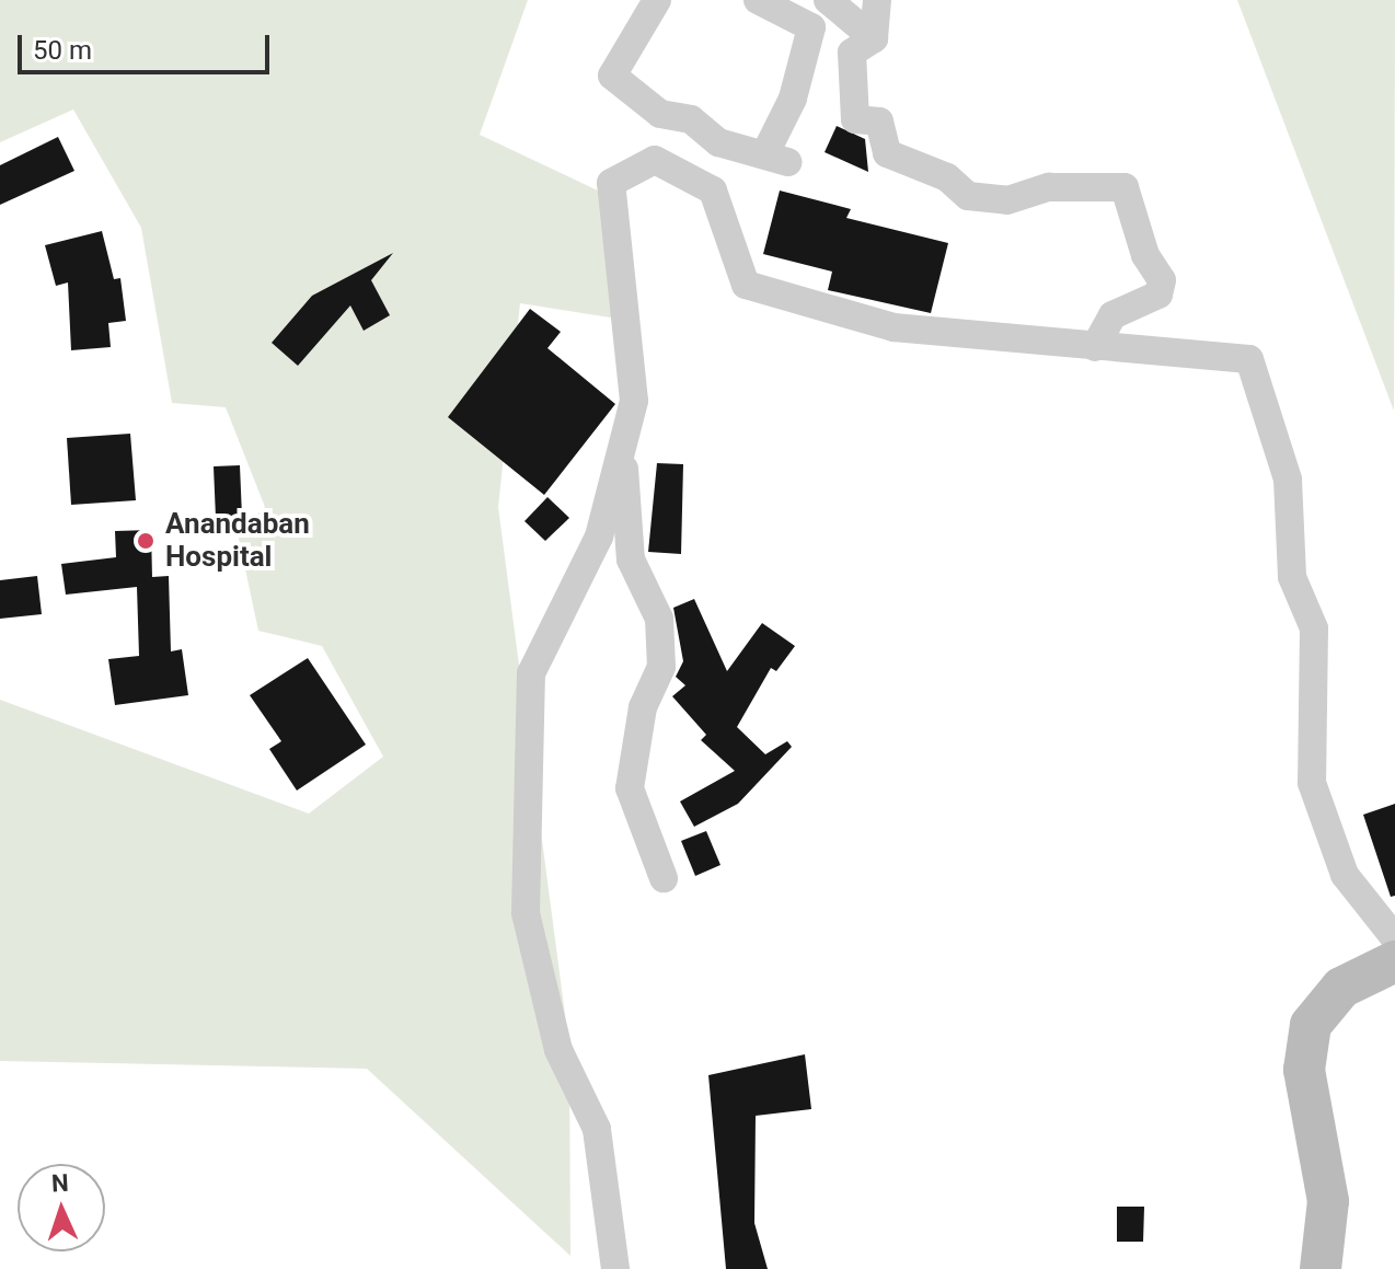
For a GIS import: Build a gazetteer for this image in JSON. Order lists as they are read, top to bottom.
{
  "places": ["Anandaban Hospital"],
  "scale_bar": "50 m",
  "north": "top"
}
